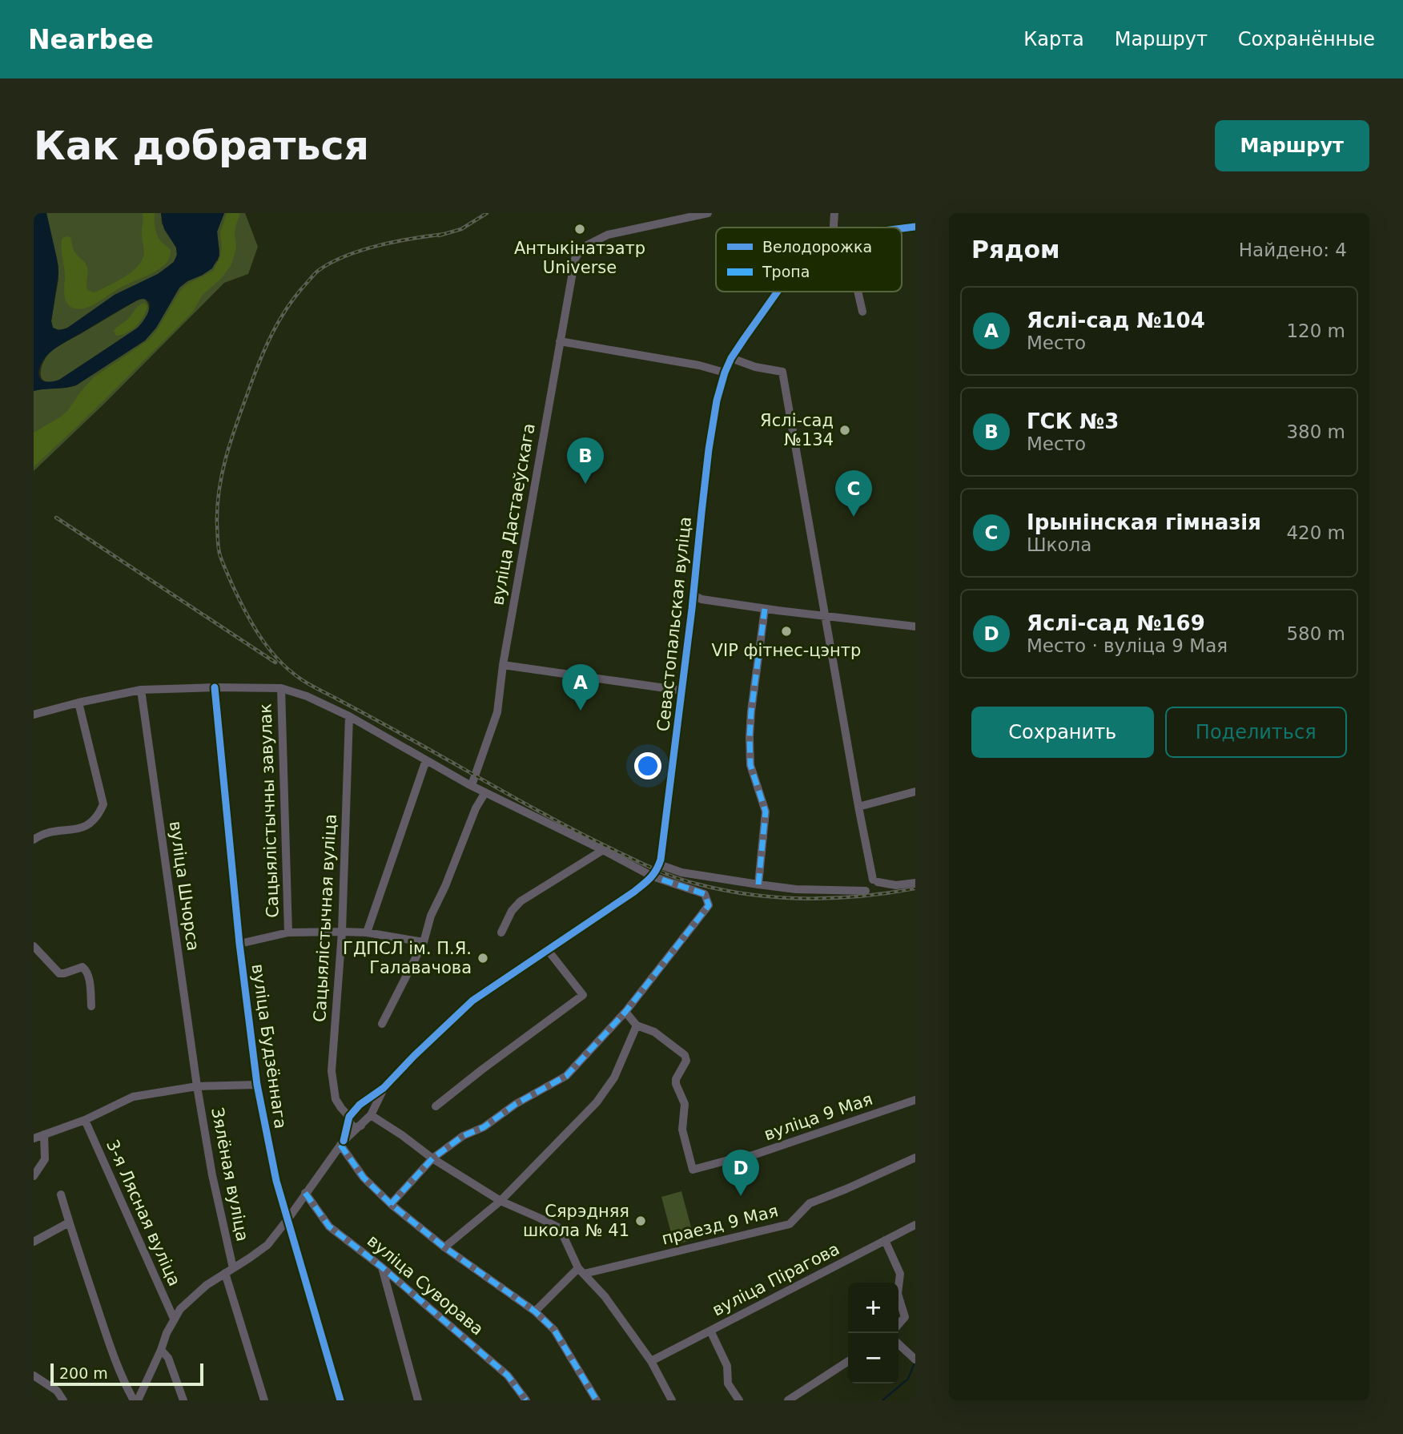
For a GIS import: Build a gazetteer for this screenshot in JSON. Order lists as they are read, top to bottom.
{
  "streets": {
    "street": [
      "вуліца Дастаеўскага",
      "Севастопальская вуліца",
      "Сацыялістычны завулак",
      "вуліца Шчорса",
      "Сацыялістычная вуліца",
      "вуліца Будзённага",
      "вуліца 9 Мая",
      "Зялёная вуліца",
      "3-я Лясная вуліца",
      "праезд 9 Мая",
      "вуліца Пірагова",
      "вуліца Суворава"
    ]
  },
  "crossings": [
    ["Севастопальская вуліца", "Сацыялістычная вуліца"],
    ["Севастопальская вуліца", "вуліца Будзённага"],
    ["Севастопальская вуліца", "Зялёная вуліца"],
    ["Севастопальская вуліца", "3-я Лясная вуліца"],
    ["Севастопальская вуліца", "вуліца Суворава"],
    ["вуліца Шчорса", "Зялёная вуліца"]
  ],
  "places": [
    "Антыкінатэатр Universe",
    "Яслі-сад №134",
    "VIP фітнес-цэнтр",
    "ГДПСЛ ім. П.Я. Галавачова",
    "Сярэдняя школа № 41"
  ],
  "legend": ["Велодорожка", "Тропа"],
  "scale_bar": "200 m",
  "page": {
    "header": "Nearbee",
    "nav": ["Карта", "Маршрут", "Сохранённые"],
    "buttons": [
      "Маршрут",
      ["Сохранить", "Поделиться"]
    ],
    "title": "Как добраться",
    "heading": ["Рядом", "Найдено: 4"],
    "list": [
      {
        "mark": "A",
        "name": "Яслі-сад №104",
        "note": "Место",
        "value": "120 m"
      },
      {
        "mark": "B",
        "name": "ГСК №3",
        "note": "Место",
        "value": "380 m"
      },
      {
        "mark": "C",
        "name": "Ірынінская гімназія",
        "note": "Школа",
        "value": "420 m"
      },
      {
        "mark": "D",
        "name": "Яслі-сад №169",
        "note": "Место · вуліца 9 Мая",
        "value": "580 m"
      }
    ],
    "pins": [
      "B",
      "C",
      "A",
      "D"
    ],
    "map_buttons": ["+", "−"],
    "scale": "200 m"
  }
}
